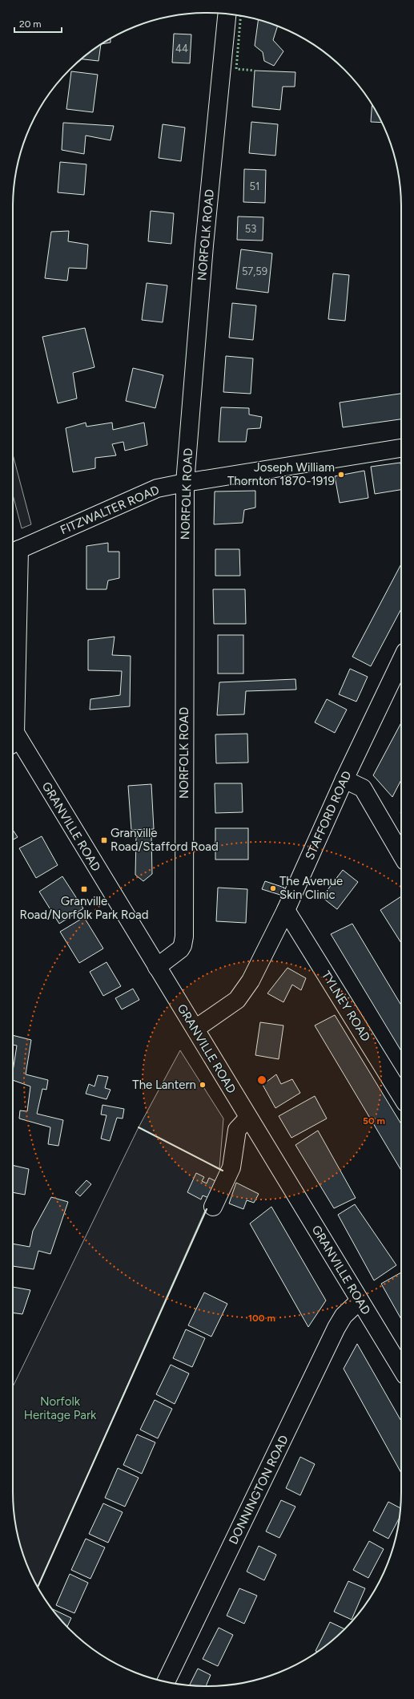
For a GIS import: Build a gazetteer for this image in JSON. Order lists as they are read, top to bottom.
{
  "streets": {
    "street": [
      "NORFOLK ROAD",
      "FITZWALTER ROAD",
      "STAFFORD ROAD",
      "GRANVILLE ROAD",
      "TYLNEY ROAD",
      "DONNINGTON ROAD"
    ]
  },
  "crossings": [
    ["NORFOLK ROAD", "FITZWALTER ROAD"],
    ["NORFOLK ROAD", "GRANVILLE ROAD"],
    ["STAFFORD ROAD", "GRANVILLE ROAD"],
    ["STAFFORD ROAD", "TYLNEY ROAD"],
    ["GRANVILLE ROAD", "DONNINGTON ROAD"]
  ],
  "parks": ["Norfolk Heritage Park"],
  "places": {
    "other": ["Joseph William Thornton 1870-1919", "The Avenue Skin Clinic", "The Lantern"],
    "transit": ["Granville Road/Stafford Road", "Granville Road/Norfolk Park Road"]
  },
  "house_numbers": [
    "44",
    "51",
    "53",
    "57,59"
  ],
  "scale_bar": "20 m",
  "rings": ["50 m", "100 m"]
}
